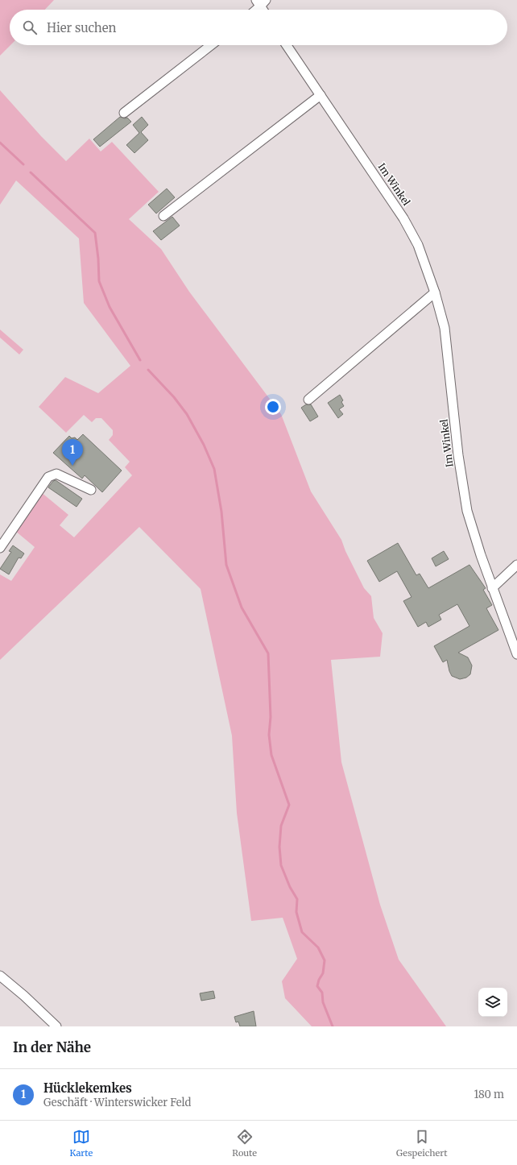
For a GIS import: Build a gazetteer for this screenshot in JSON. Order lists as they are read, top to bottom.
{
  "streets": {
    "street": ["Im Winkel"]
  },
  "page": {
    "search": "Hier suchen",
    "pins": "1",
    "heading": "In der Nähe",
    "list": [
      {
        "mark": "1",
        "name": "Hücklekemkes",
        "note": "Geschäft · Winterswicker Feld",
        "value": "180 m"
      }
    ],
    "nav": ["Karte", "Route", "Gespeichert"]
  }
}
